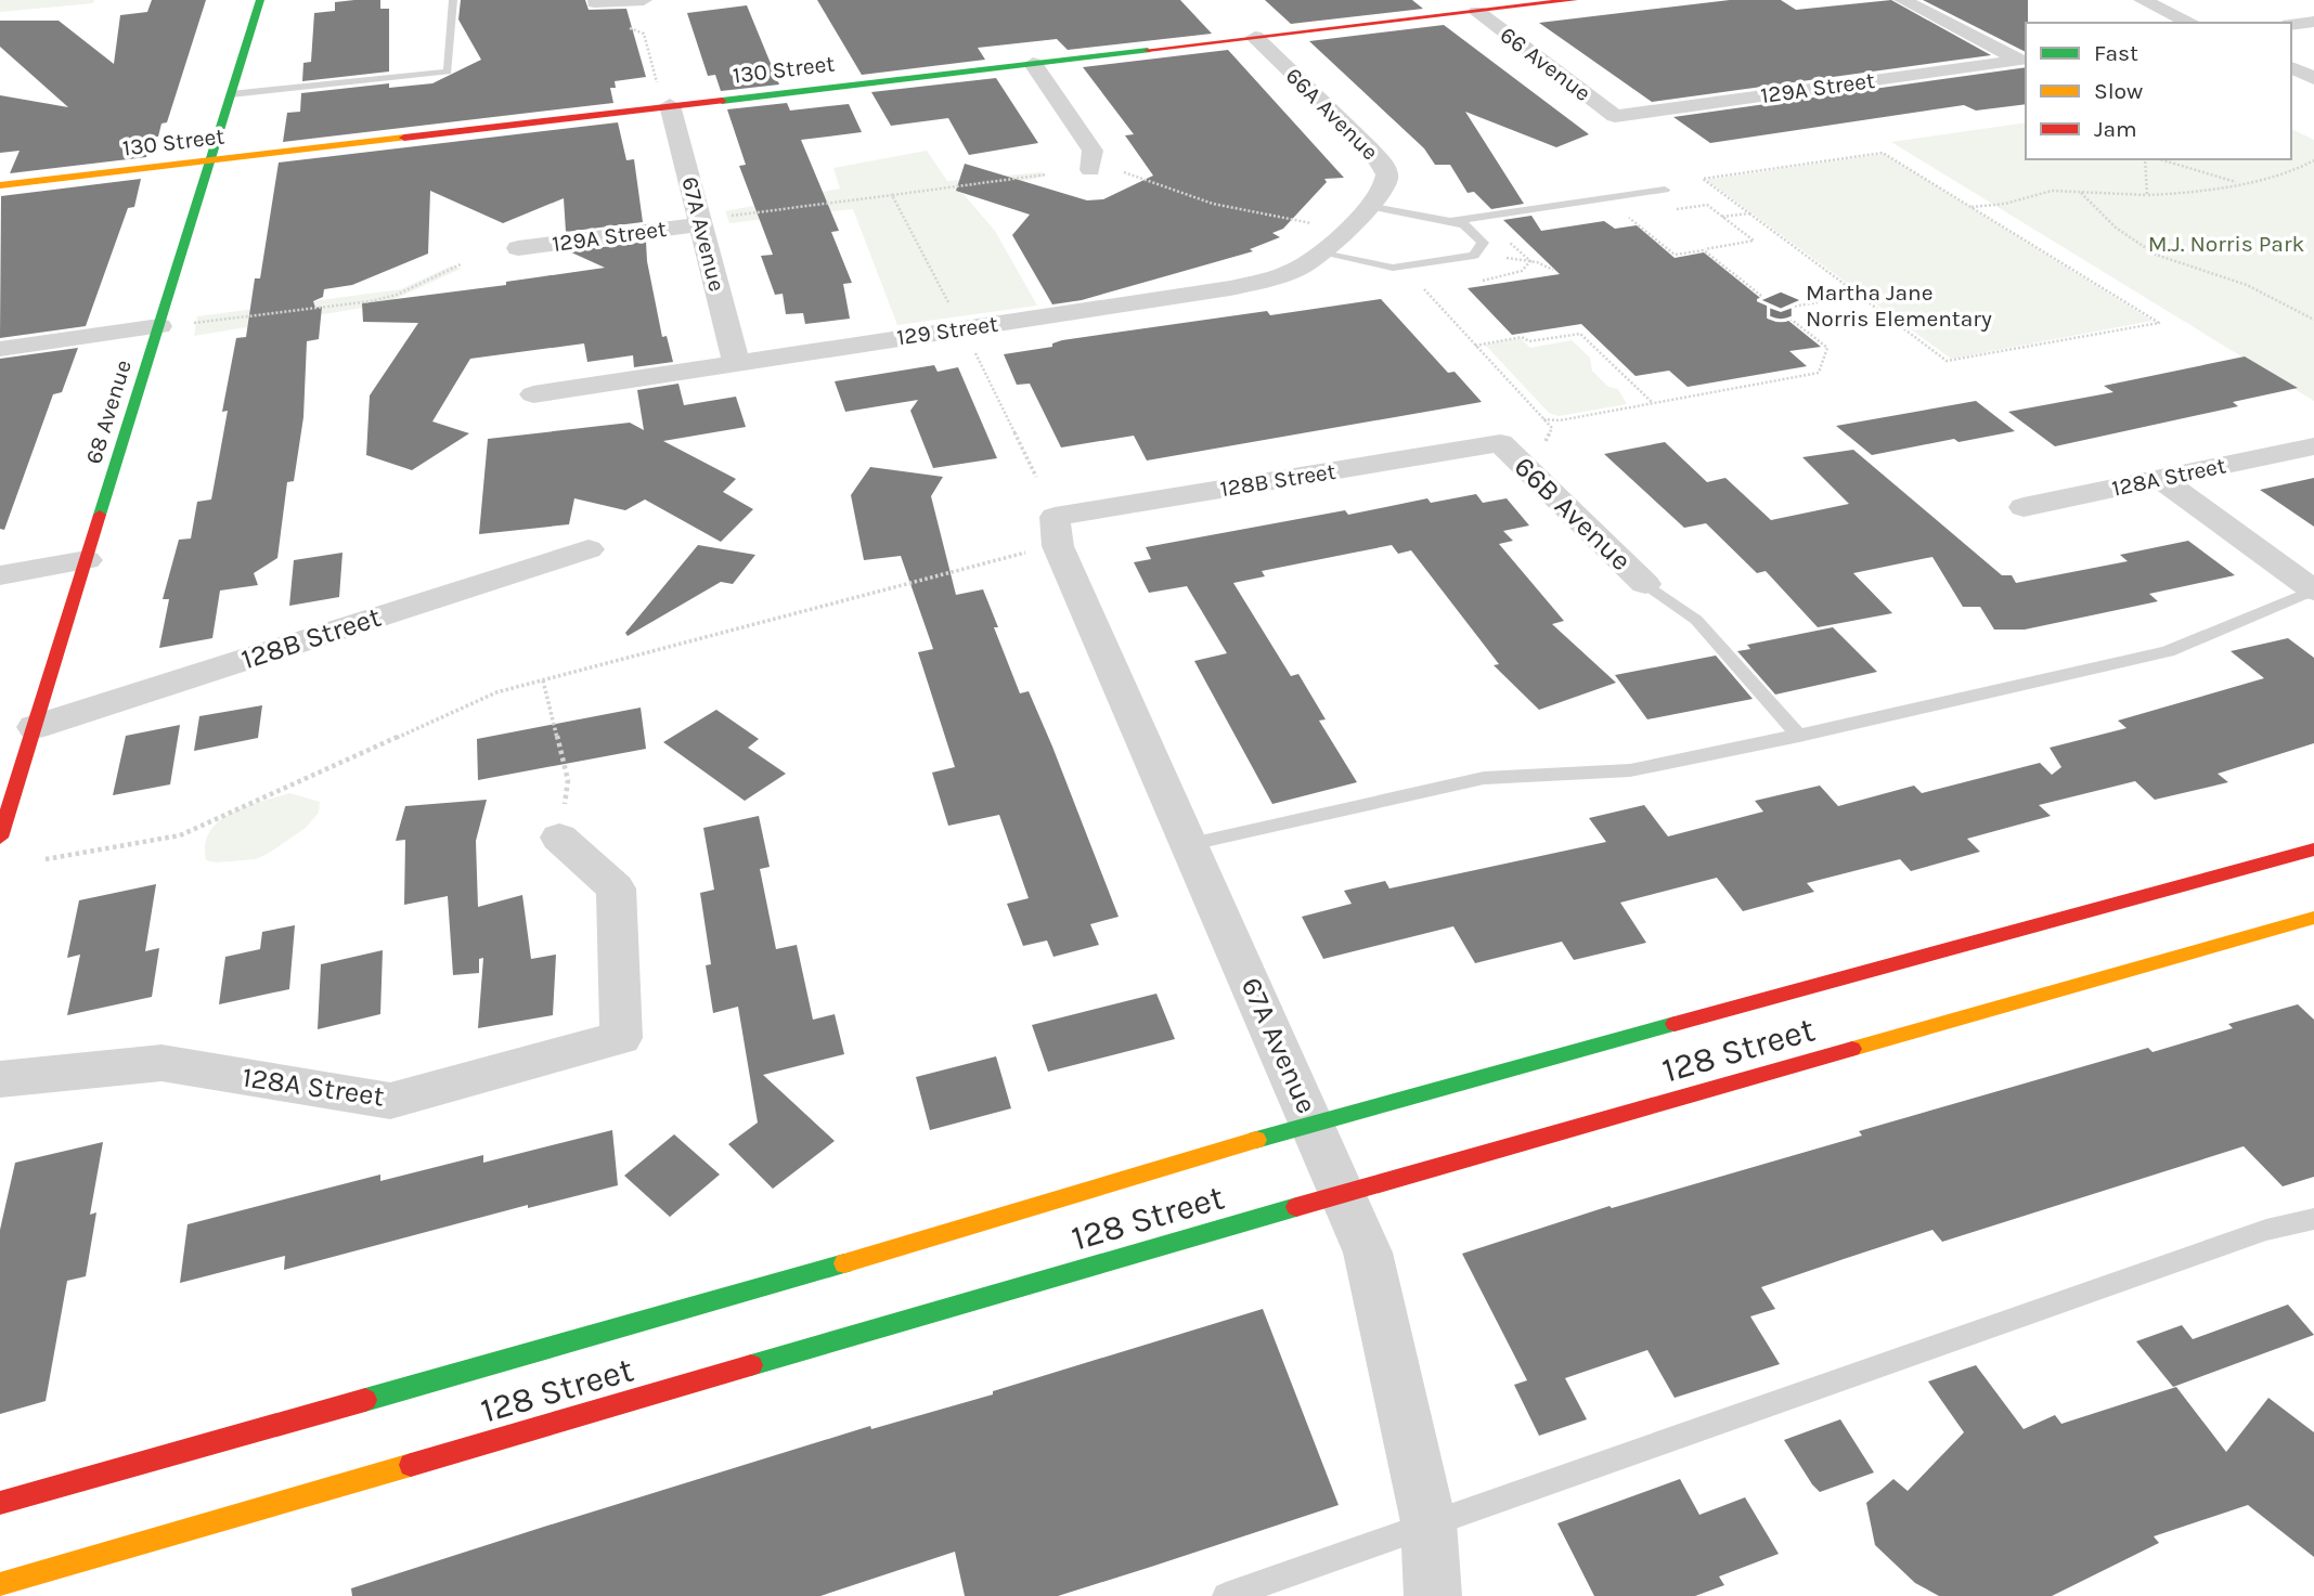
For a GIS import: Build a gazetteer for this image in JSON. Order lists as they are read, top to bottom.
{
  "streets": {
    "street": [
      "66 Avenue",
      "130 Street",
      "129A Street",
      "66A Avenue",
      "67A Avenue",
      "129 Street",
      "68 Avenue",
      "128A Street",
      "128B Street",
      "66B Avenue",
      "128 Street"
    ]
  },
  "crossings": [
    ["66 Avenue", "130 Street"],
    ["66 Avenue", "129A Street"],
    ["130 Street", "66A Avenue"],
    ["130 Street", "67A Avenue"],
    ["130 Street", "68 Avenue"],
    ["129A Street", "67A Avenue"],
    ["66A Avenue", "129 Street"],
    ["67A Avenue", "129 Street"],
    ["67A Avenue", "128B Street"],
    ["67A Avenue", "128 Street"],
    ["68 Avenue", "128B Street"],
    ["128B Street", "66B Avenue"]
  ],
  "parks": ["M.J. Norris Park"],
  "places": {
    "school or university": ["Martha Jane Norris Elementary"]
  },
  "legend": ["Fast", "Slow", "Jam"]
}
